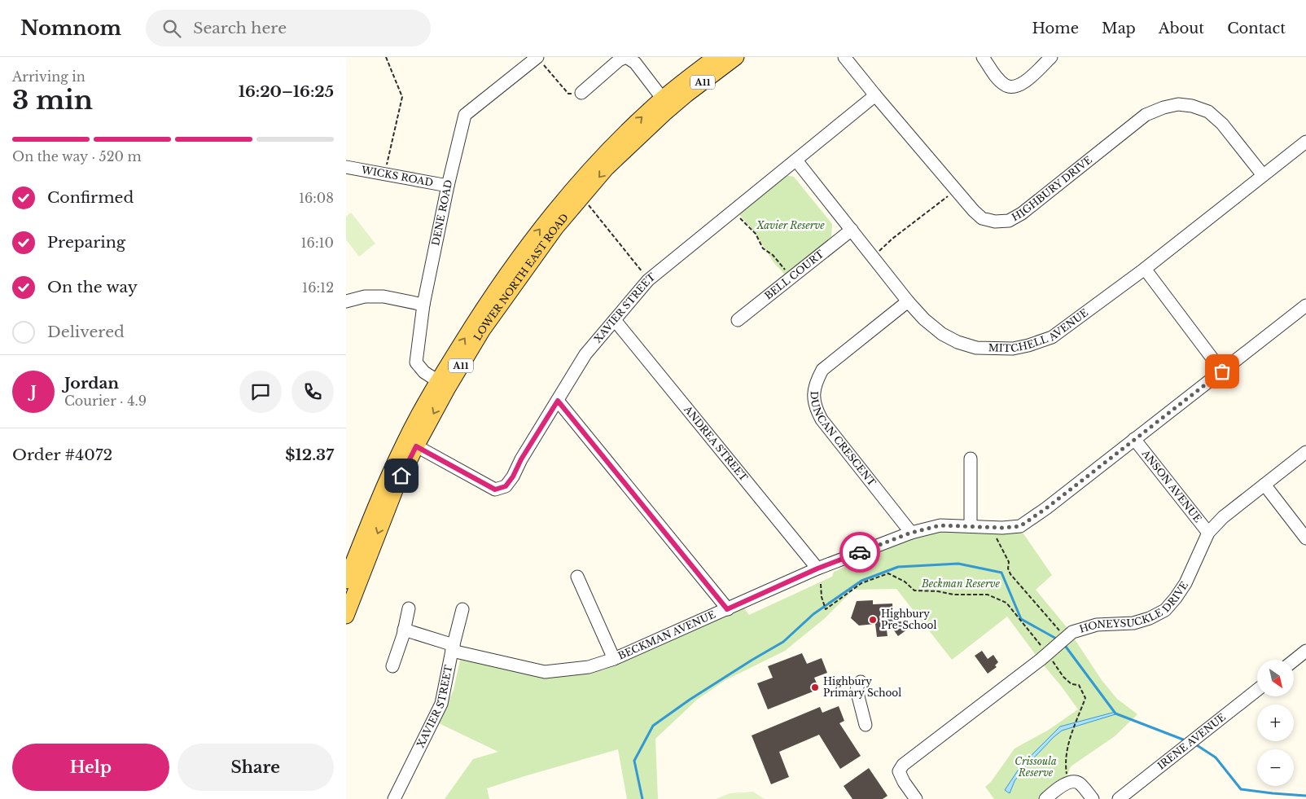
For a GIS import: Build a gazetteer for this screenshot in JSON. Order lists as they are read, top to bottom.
{
  "streets": {
    "main road": ["A11", "LOWER NORTH EAST ROAD"],
    "street": [
      "WICKS ROAD",
      "HIGHBURY DRIVE",
      "DENE ROAD",
      "BELL COURT",
      "XAVIER STREET",
      "MITCHELL AVENUE",
      "DUNCAN CRESCENT",
      "ANDREA STREET",
      "ANSON AVENUE",
      "HONEYSUCKLE DRIVE",
      "BECKMAN AVENUE",
      "IRENE AVENUE"
    ]
  },
  "crossings": [
    ["WICKS ROAD", "DENE ROAD"],
    ["HIGHBURY DRIVE", "XAVIER STREET"],
    ["HIGHBURY DRIVE", "MITCHELL AVENUE"],
    ["DENE ROAD", "LOWER NORTH EAST ROAD"],
    ["BELL COURT", "MITCHELL AVENUE"],
    ["LOWER NORTH EAST ROAD", "XAVIER STREET"],
    ["XAVIER STREET", "MITCHELL AVENUE"],
    ["XAVIER STREET", "ANDREA STREET"],
    ["XAVIER STREET", "BECKMAN AVENUE"],
    ["MITCHELL AVENUE", "DUNCAN CRESCENT"],
    ["DUNCAN CRESCENT", "BECKMAN AVENUE"],
    ["ANDREA STREET", "BECKMAN AVENUE"],
    ["ANSON AVENUE", "HONEYSUCKLE DRIVE"],
    ["ANSON AVENUE", "BECKMAN AVENUE"]
  ],
  "parks": ["Xavier Reserve", "Beckman Reserve", "Crissoula Reserve"],
  "places": ["Highbury Pre-School", "Highbury Primary School"],
  "north": "bottom right",
  "page": {
    "header": "Nomnom",
    "search": "Search here",
    "nav": [
      "Home",
      "Map",
      "About",
      "Contact"
    ],
    "heading": ["3 min", "Arriving in", "16:20–16:25"],
    "panel": [
      "Jordan",
      "Courier · 4.9",
      "Order #4072",
      "$12.37"
    ],
    "bar": "On the way · 520 m",
    "list": [
      ["Confirmed", "16:08"],
      ["Preparing", "16:10"],
      ["On the way", "16:12"],
      "Delivered"
    ],
    "round": "J",
    "map_buttons": ["+", "−"],
    "buttons": ["Help", "Share"]
  }
}
